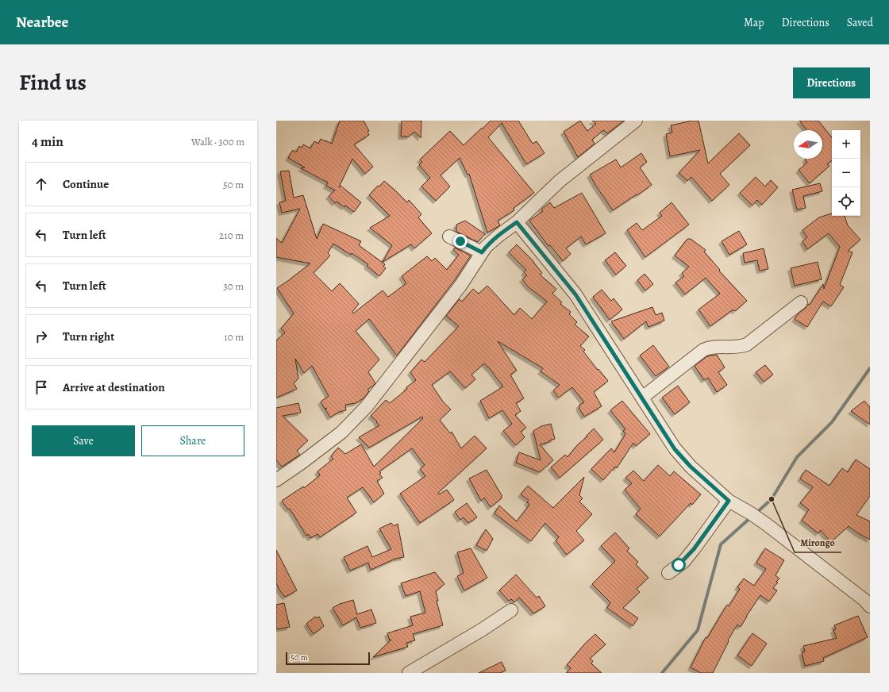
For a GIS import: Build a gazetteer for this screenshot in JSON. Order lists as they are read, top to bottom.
{
  "places": ["Mirongo"],
  "scale_bar": "50 m",
  "north": "left",
  "page": {
    "header": "Nearbee",
    "nav": ["Map", "Directions", "Saved"],
    "title": "Find us",
    "buttons": [
      "Directions",
      ["Save", "Share"]
    ],
    "heading": ["4 min", "Walk · 300 m"],
    "map_buttons": ["+", "−"],
    "list": [
      ["Continue", "50 m"],
      ["Turn left", "210 m"],
      ["Turn left", "30 m"],
      ["Turn right", "10 m"],
      "Arrive at destination"
    ],
    "scale": "50 m"
  }
}
